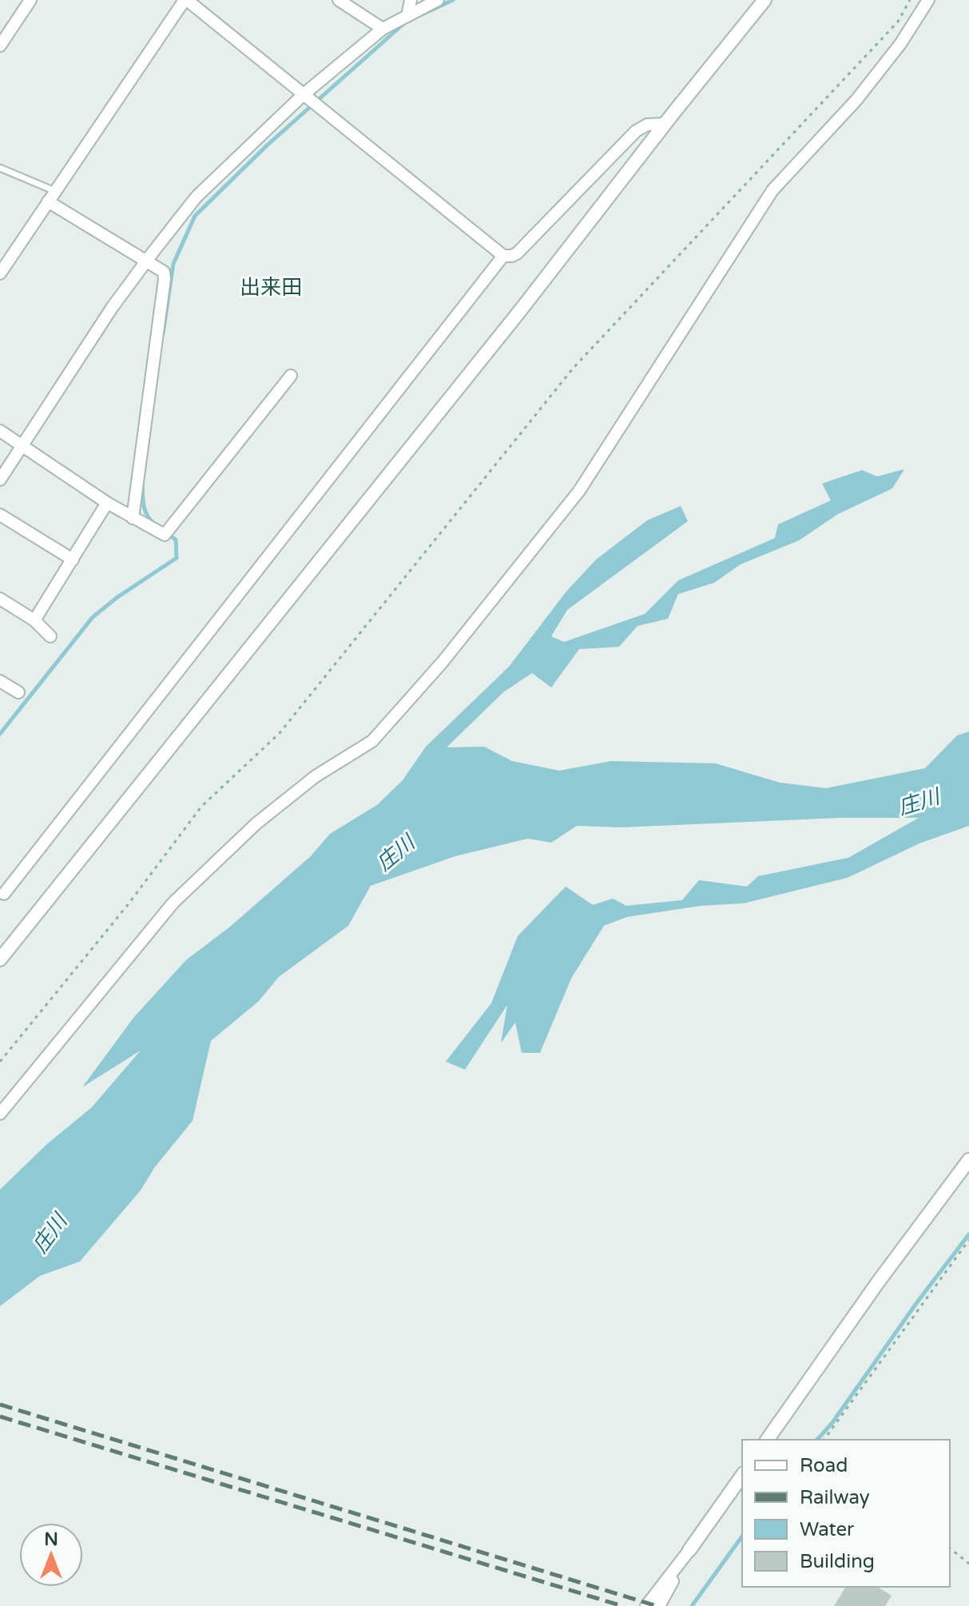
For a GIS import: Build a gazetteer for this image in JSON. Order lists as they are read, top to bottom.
{
  "districts": ["出来田"],
  "water": ["庄川"],
  "legend": [
    "Road",
    "Railway",
    "Water",
    "Building"
  ],
  "north": "top"
}
